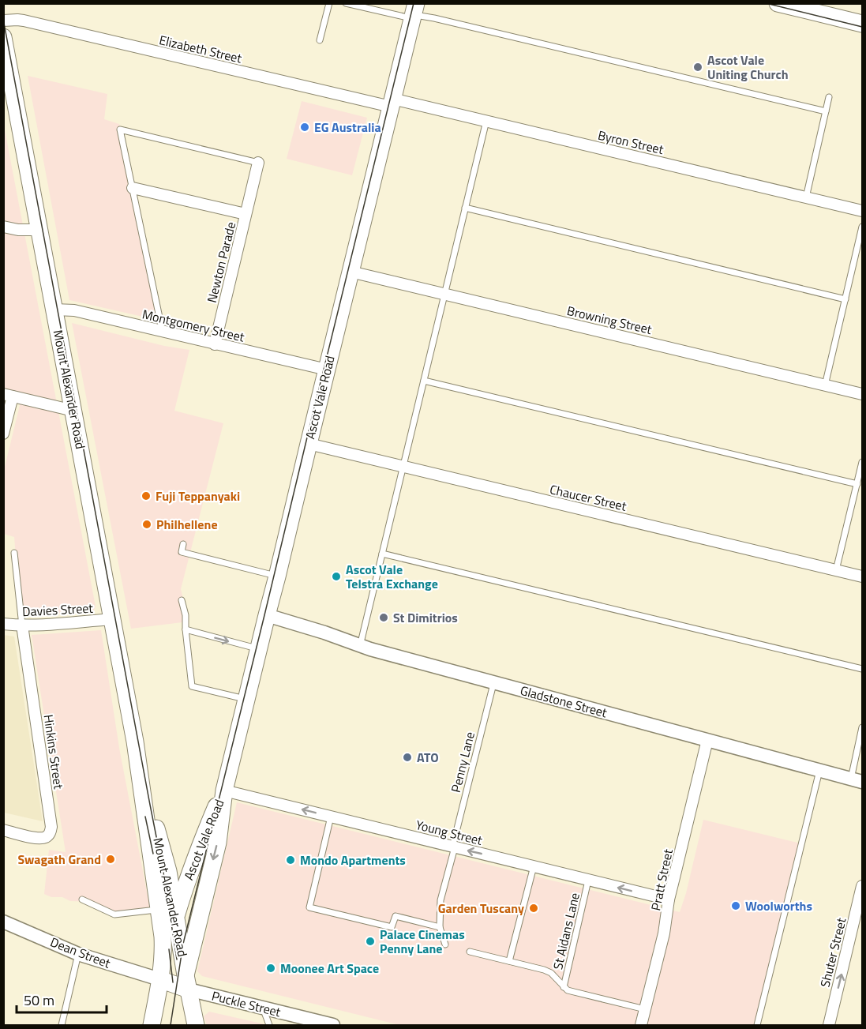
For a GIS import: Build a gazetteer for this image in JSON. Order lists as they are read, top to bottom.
{
  "streets": {
    "main road": ["Mount Alexander Road", "Ascot Vale Road", "Puckle Street"],
    "street": [
      "Elizabeth Street",
      "Byron Street",
      "Newton Parade",
      "Browning Street",
      "Montgomery Street",
      "Chaucer Street",
      "Davies Street",
      "Gladstone Street",
      "Hinkins Street",
      "Young Street",
      "Pratt Street",
      "Dean Street",
      "Shuter Street"
    ],
    "lane": ["Penny Lane", "St Aidans Lane"]
  },
  "crossings": [
    ["Elizabeth Street", "Byron Street"],
    ["Elizabeth Street", "Ascot Vale Road"],
    ["Byron Street", "Ascot Vale Road"],
    ["Newton Parade", "Montgomery Street"],
    ["Browning Street", "Ascot Vale Road"],
    ["Montgomery Street", "Mount Alexander Road"],
    ["Montgomery Street", "Ascot Vale Road"],
    ["Mount Alexander Road", "Ascot Vale Road"],
    ["Mount Alexander Road", "Davies Street"],
    ["Mount Alexander Road", "Dean Street"],
    ["Mount Alexander Road", "Puckle Street"],
    ["Ascot Vale Road", "Chaucer Street"],
    ["Ascot Vale Road", "Gladstone Street"],
    ["Ascot Vale Road", "Young Street"],
    ["Ascot Vale Road", "Dean Street"],
    ["Ascot Vale Road", "Puckle Street"],
    ["Davies Street", "Hinkins Street"],
    ["Gladstone Street", "Penny Lane"],
    ["Gladstone Street", "Pratt Street"],
    ["Penny Lane", "Young Street"],
    ["Young Street", "Pratt Street"],
    ["Young Street", "St Aidans Lane"],
    ["Pratt Street", "St Aidans Lane"],
    ["Dean Street", "Puckle Street"]
  ],
  "one_way": ["Young Street", "Shuter Street"],
  "places": [
    "Ascot Vale Uniting Church",
    "EG Australia",
    "Fuji Teppanyaki",
    "Philhellene",
    "Ascot Vale Telstra Exchange",
    "St Dimitrios",
    "ATO",
    "Swagath Grand",
    "Mondo Apartments",
    "Woolworths",
    "Garden Tuscany",
    "Palace Cinemas Penny Lane",
    "Moonee Art Space"
  ],
  "scale_bar": "50 m"
}
